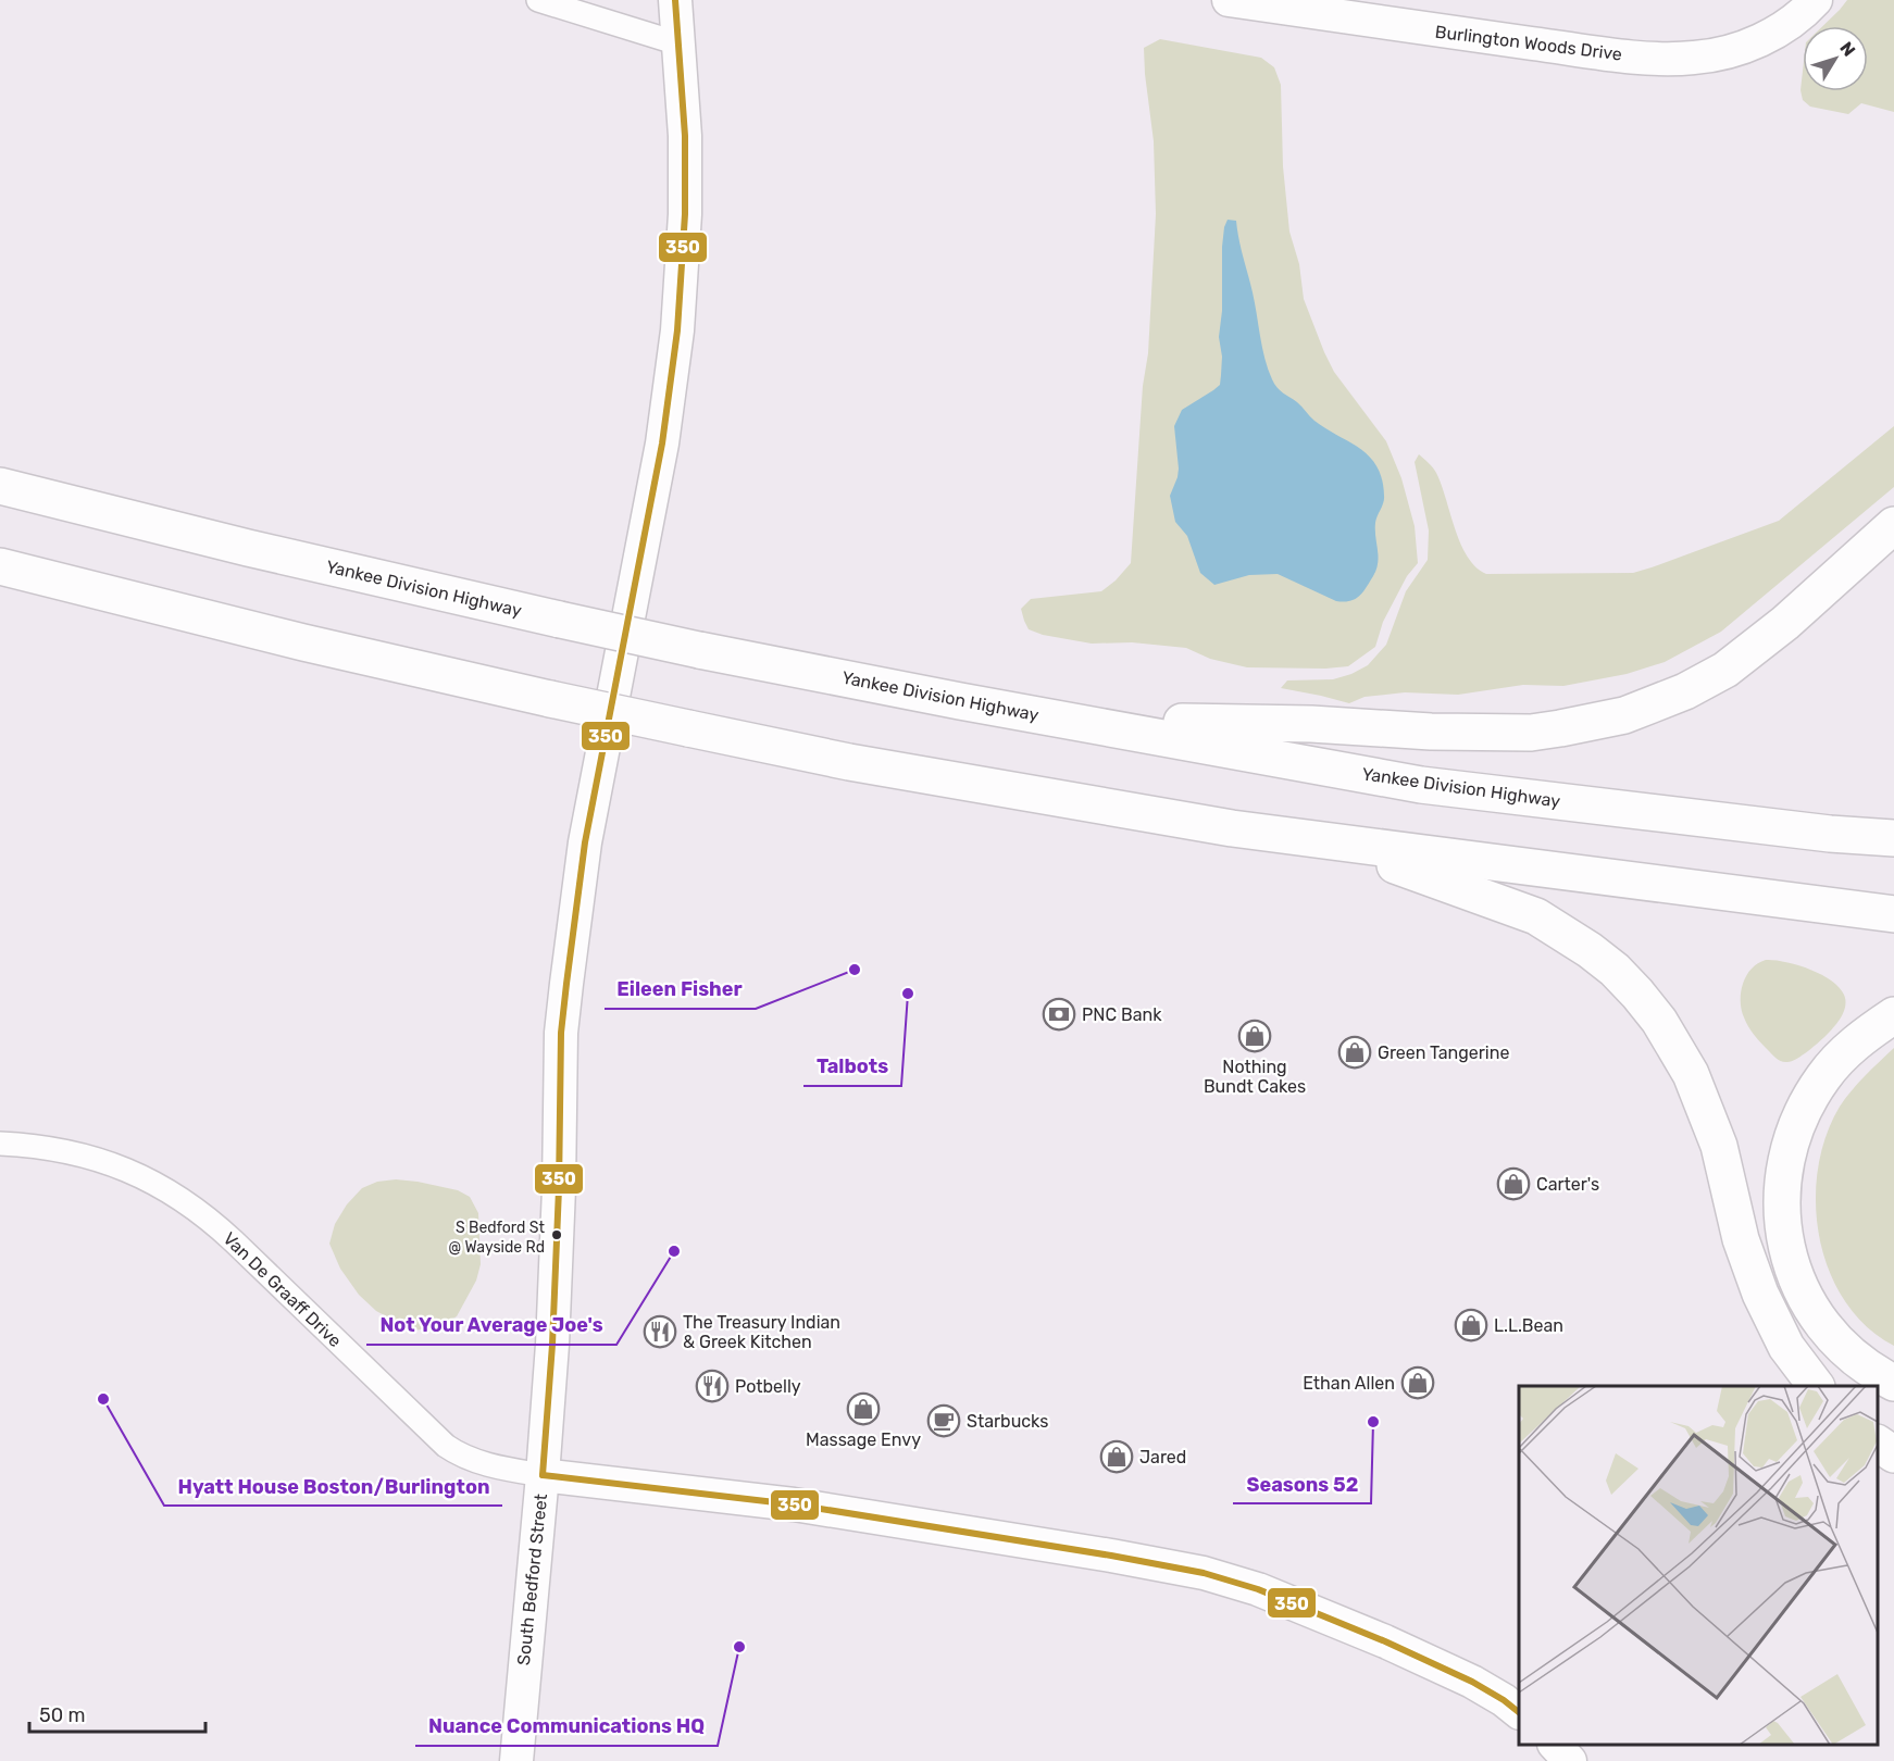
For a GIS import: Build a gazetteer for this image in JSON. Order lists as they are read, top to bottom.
{
  "streets": {
    "highway": ["Yankee Division Highway"],
    "main road": ["Burlington Woods Drive", "South Bedford Street"],
    "street": ["Van De Graaff Drive"]
  },
  "crossings": [
    ["Van De Graaff Drive", "South Bedford Street"]
  ],
  "places": {
    "other": [
      "Eileen Fisher",
      "Talbots",
      "S Bedford St @ Wayside Rd",
      "Not Your Average Joe's",
      "Hyatt House Boston/Burlington",
      "Seasons 52",
      "Nuance Communications HQ"
    ],
    "bank": ["PNC Bank"],
    "shop": [
      "Nothing Bundt Cakes",
      "Green Tangerine",
      "Carter's",
      "L.L.Bean",
      "Ethan Allen",
      "Massage Envy",
      "Jared"
    ],
    "restaurant": ["The Treasury Indian & Greek Kitchen", "Potbelly"],
    "cafe": ["Starbucks"]
  },
  "lines": ["transit line 350"],
  "scale_bar": "50 m",
  "north": "top right"
}
